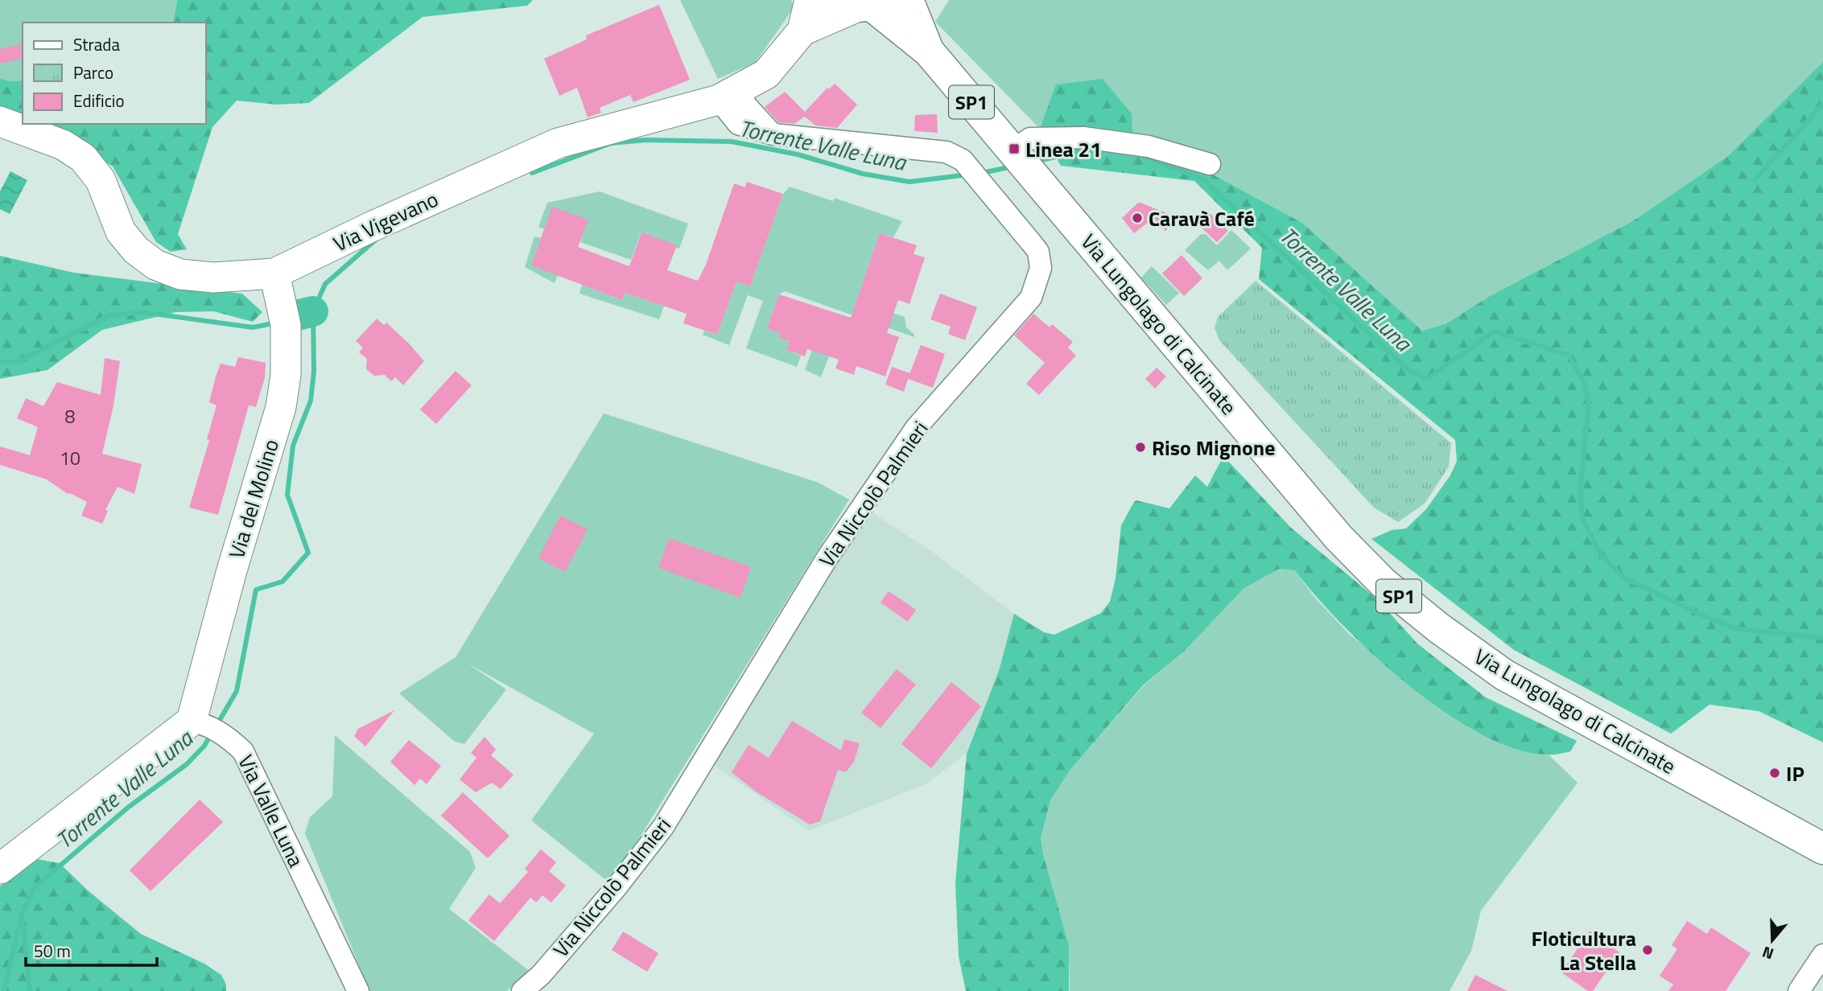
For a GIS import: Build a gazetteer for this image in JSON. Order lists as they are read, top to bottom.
{
  "streets": {
    "main road": ["SP1", "Via Lungolago di Calcinate"],
    "street": [
      "Via Vigevano",
      "Via Niccolò Palmieri",
      "Via del Molino",
      "Via Valle Luna"
    ]
  },
  "crossings": [
    ["SP1", "Via Vigevano"],
    ["SP1", "Via Lungolago di Calcinate"],
    ["Via Vigevano", "Via Niccolò Palmieri"],
    ["Via Vigevano", "Via del Molino"],
    ["Via del Molino", "Via Valle Luna"]
  ],
  "water": ["Torrente Valle Luna"],
  "places": {
    "transit": ["Linea 21"],
    "other": [
      "Caravà Café",
      "Riso Mignone",
      "IP",
      "Floticultura La Stella"
    ]
  },
  "house_numbers": ["8", "10"],
  "legend": ["Strada", "Parco", "Edificio"],
  "scale_bar": "50 m",
  "north": "bottom"
}
